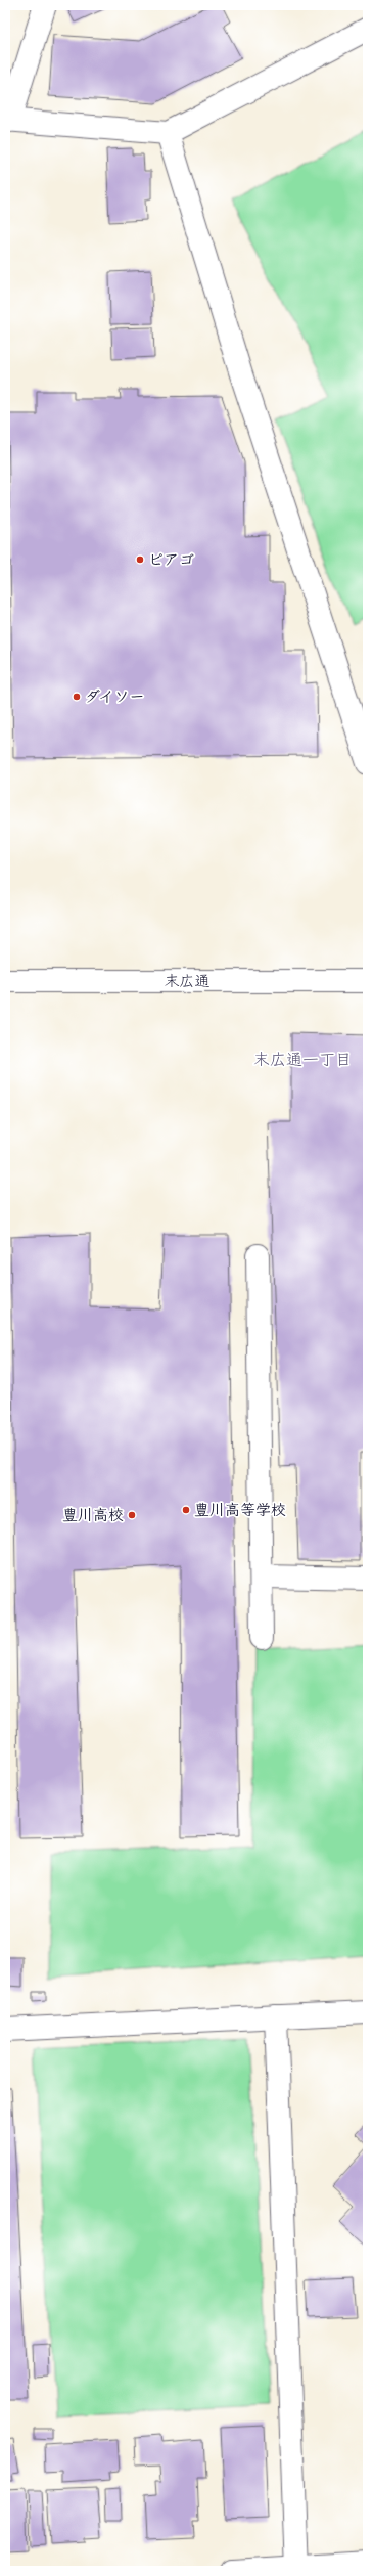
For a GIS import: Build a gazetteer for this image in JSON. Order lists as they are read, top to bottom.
{
  "streets": {
    "street": ["末広通"]
  },
  "districts": ["末広通一丁目"],
  "places": [
    "ピアゴ",
    "ダイソー",
    "豊川高等学校",
    "豊川高校"
  ]
}
